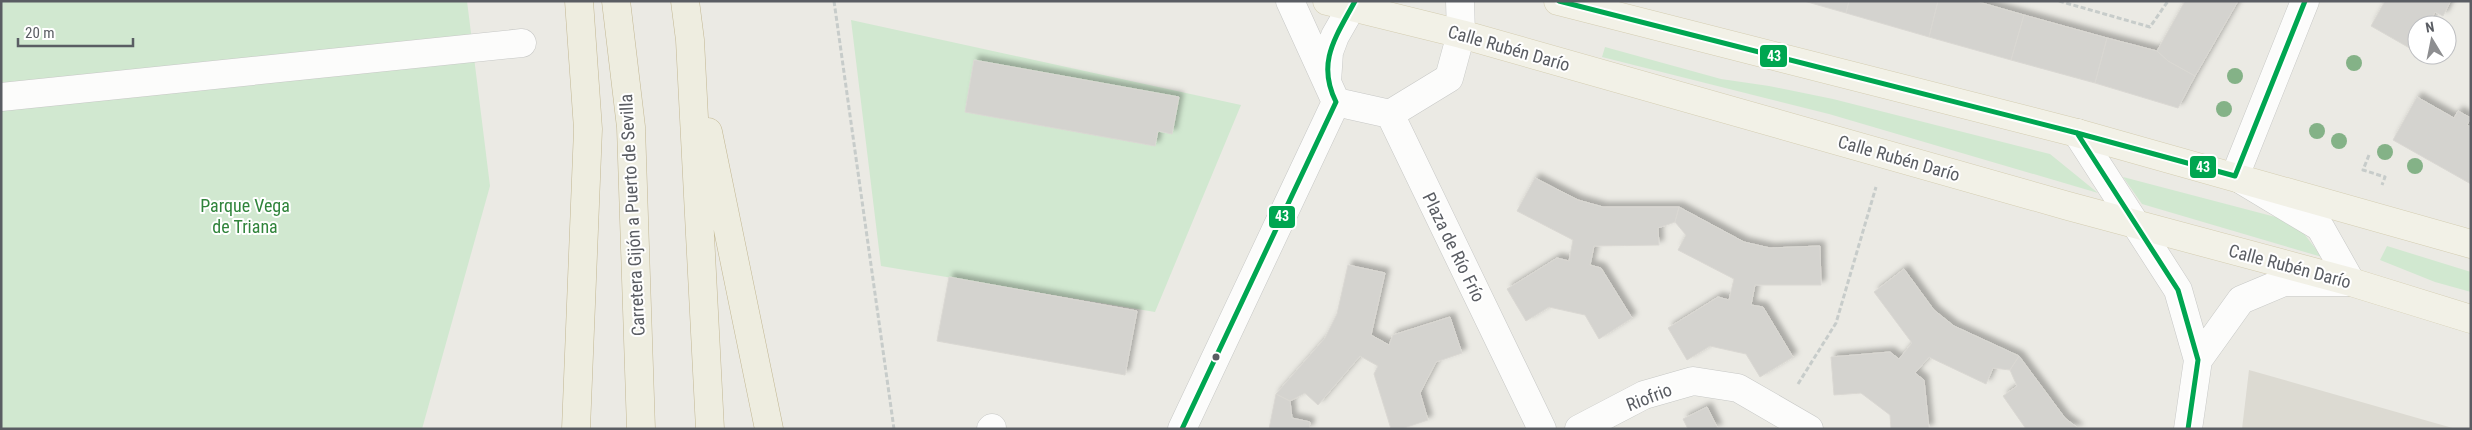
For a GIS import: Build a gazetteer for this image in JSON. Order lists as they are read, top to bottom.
{
  "streets": {
    "highway": ["Carretera Gijón a Puerto de Sevilla"],
    "main road": ["Calle Rubén Darío"],
    "street": ["Plaza de Río Frío", "Riofrio"]
  },
  "parks": ["Parque Vega de Triana"],
  "lines": ["transit line 43"],
  "scale_bar": "20 m",
  "north": "top"
}
